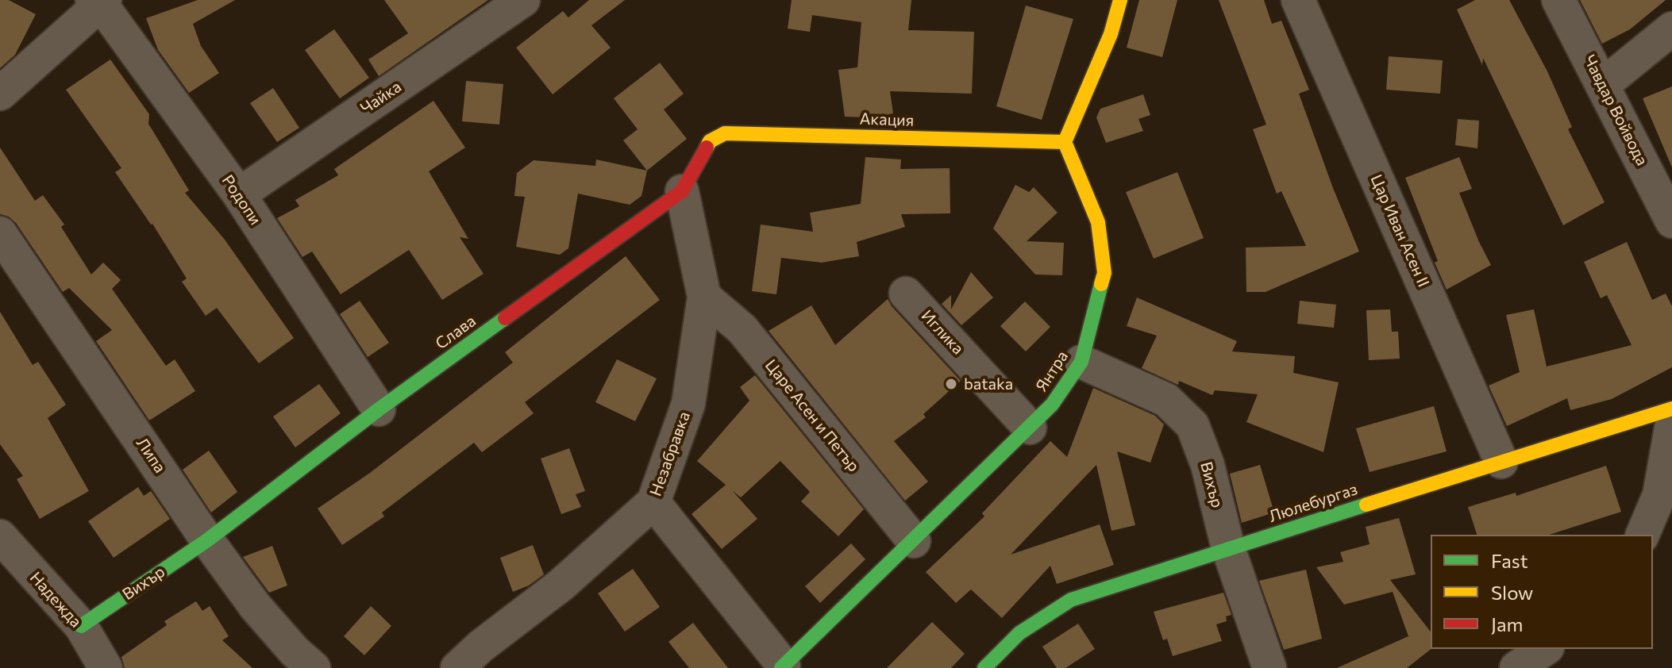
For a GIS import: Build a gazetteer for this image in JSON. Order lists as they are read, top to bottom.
{
  "streets": {
    "street": [
      "Чайка",
      "Чавдар Войвода",
      "Акация",
      "Родопи",
      "Цар Иван Асен II",
      "Слава",
      "Иглика",
      "Янтра",
      "Царе Асен и Петър",
      "Незабравка",
      "Липа",
      "Вихър",
      "Люлебургаз",
      "Надежда"
    ]
  },
  "crossings": [
    ["Чайка", "Родопи"],
    ["Акация", "Слава"],
    ["Акация", "Янтра"],
    ["Родопи", "Слава"],
    ["Цар Иван Асен II", "Люлебургаз"],
    ["Слава", "Незабравка"],
    ["Слава", "Липа"],
    ["Слава", "Вихър"],
    ["Иглика", "Янтра"],
    ["Янтра", "Царе Асен и Петър"],
    ["Янтра", "Вихър"],
    ["Царе Асен и Петър", "Незабравка"],
    ["Липа", "Вихър"],
    ["Вихър", "Люлебургаз"],
    ["Вихър", "Надежда"]
  ],
  "places": ["bataka"],
  "legend": ["Fast", "Slow", "Jam"]
}
